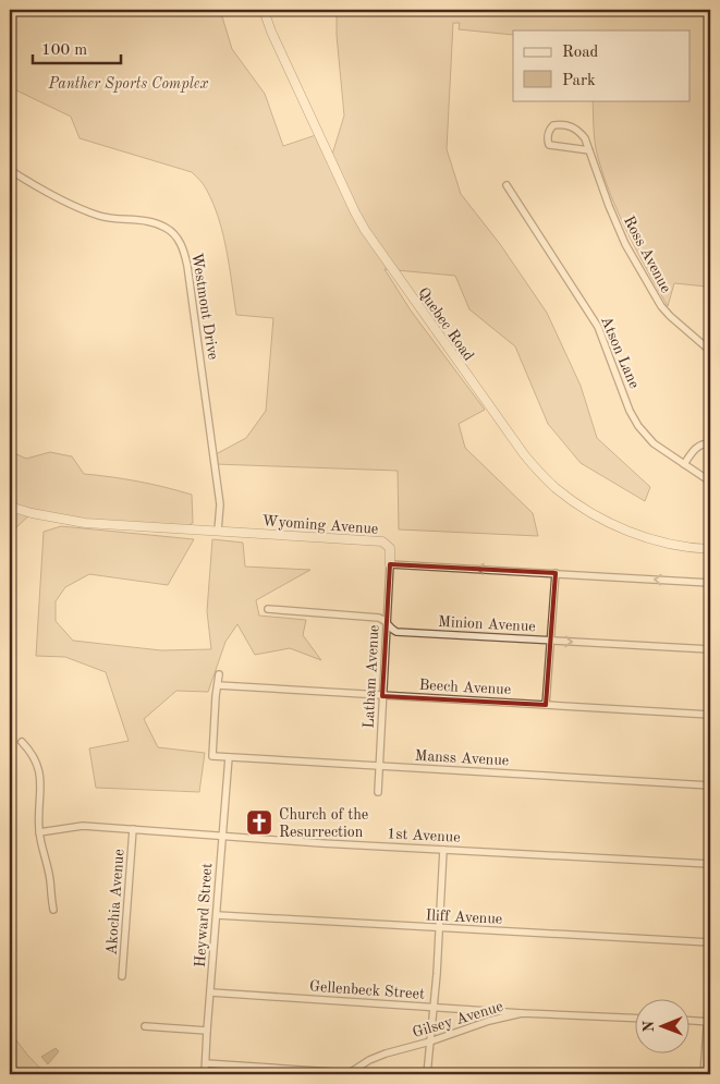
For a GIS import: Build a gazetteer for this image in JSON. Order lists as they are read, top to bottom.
{
  "streets": {
    "street": [
      "Ross Avenue",
      "Westmont Drive",
      "Quebec Road",
      "Atson Lane",
      "Wyoming Avenue",
      "Minion Avenue",
      "Latham Avenue",
      "Beech Avenue",
      "Manss Avenue",
      "1st Avenue",
      "Akochia Avenue",
      "Heyward Street",
      "Iliff Avenue",
      "Gellenbeck Street",
      "Gilsey Avenue"
    ]
  },
  "crossings": [
    ["Westmont Drive", "Wyoming Avenue"],
    ["Wyoming Avenue", "Latham Avenue"],
    ["Minion Avenue", "Latham Avenue"],
    ["Latham Avenue", "Beech Avenue"],
    ["Latham Avenue", "Manss Avenue"],
    ["Beech Avenue", "Manss Avenue"],
    ["Manss Avenue", "Heyward Street"],
    ["1st Avenue", "Akochia Avenue"],
    ["1st Avenue", "Heyward Street"],
    ["Heyward Street", "Iliff Avenue"],
    ["Heyward Street", "Gellenbeck Street"],
    ["Gellenbeck Street", "Gilsey Avenue"]
  ],
  "one_way": ["Minion Avenue"],
  "parks": ["Panther Sports Complex"],
  "places": {
    "church": ["Church of the Resurrection"]
  },
  "legend": ["Road", "Park"],
  "scale_bar": "100 m",
  "north": "left"
}
